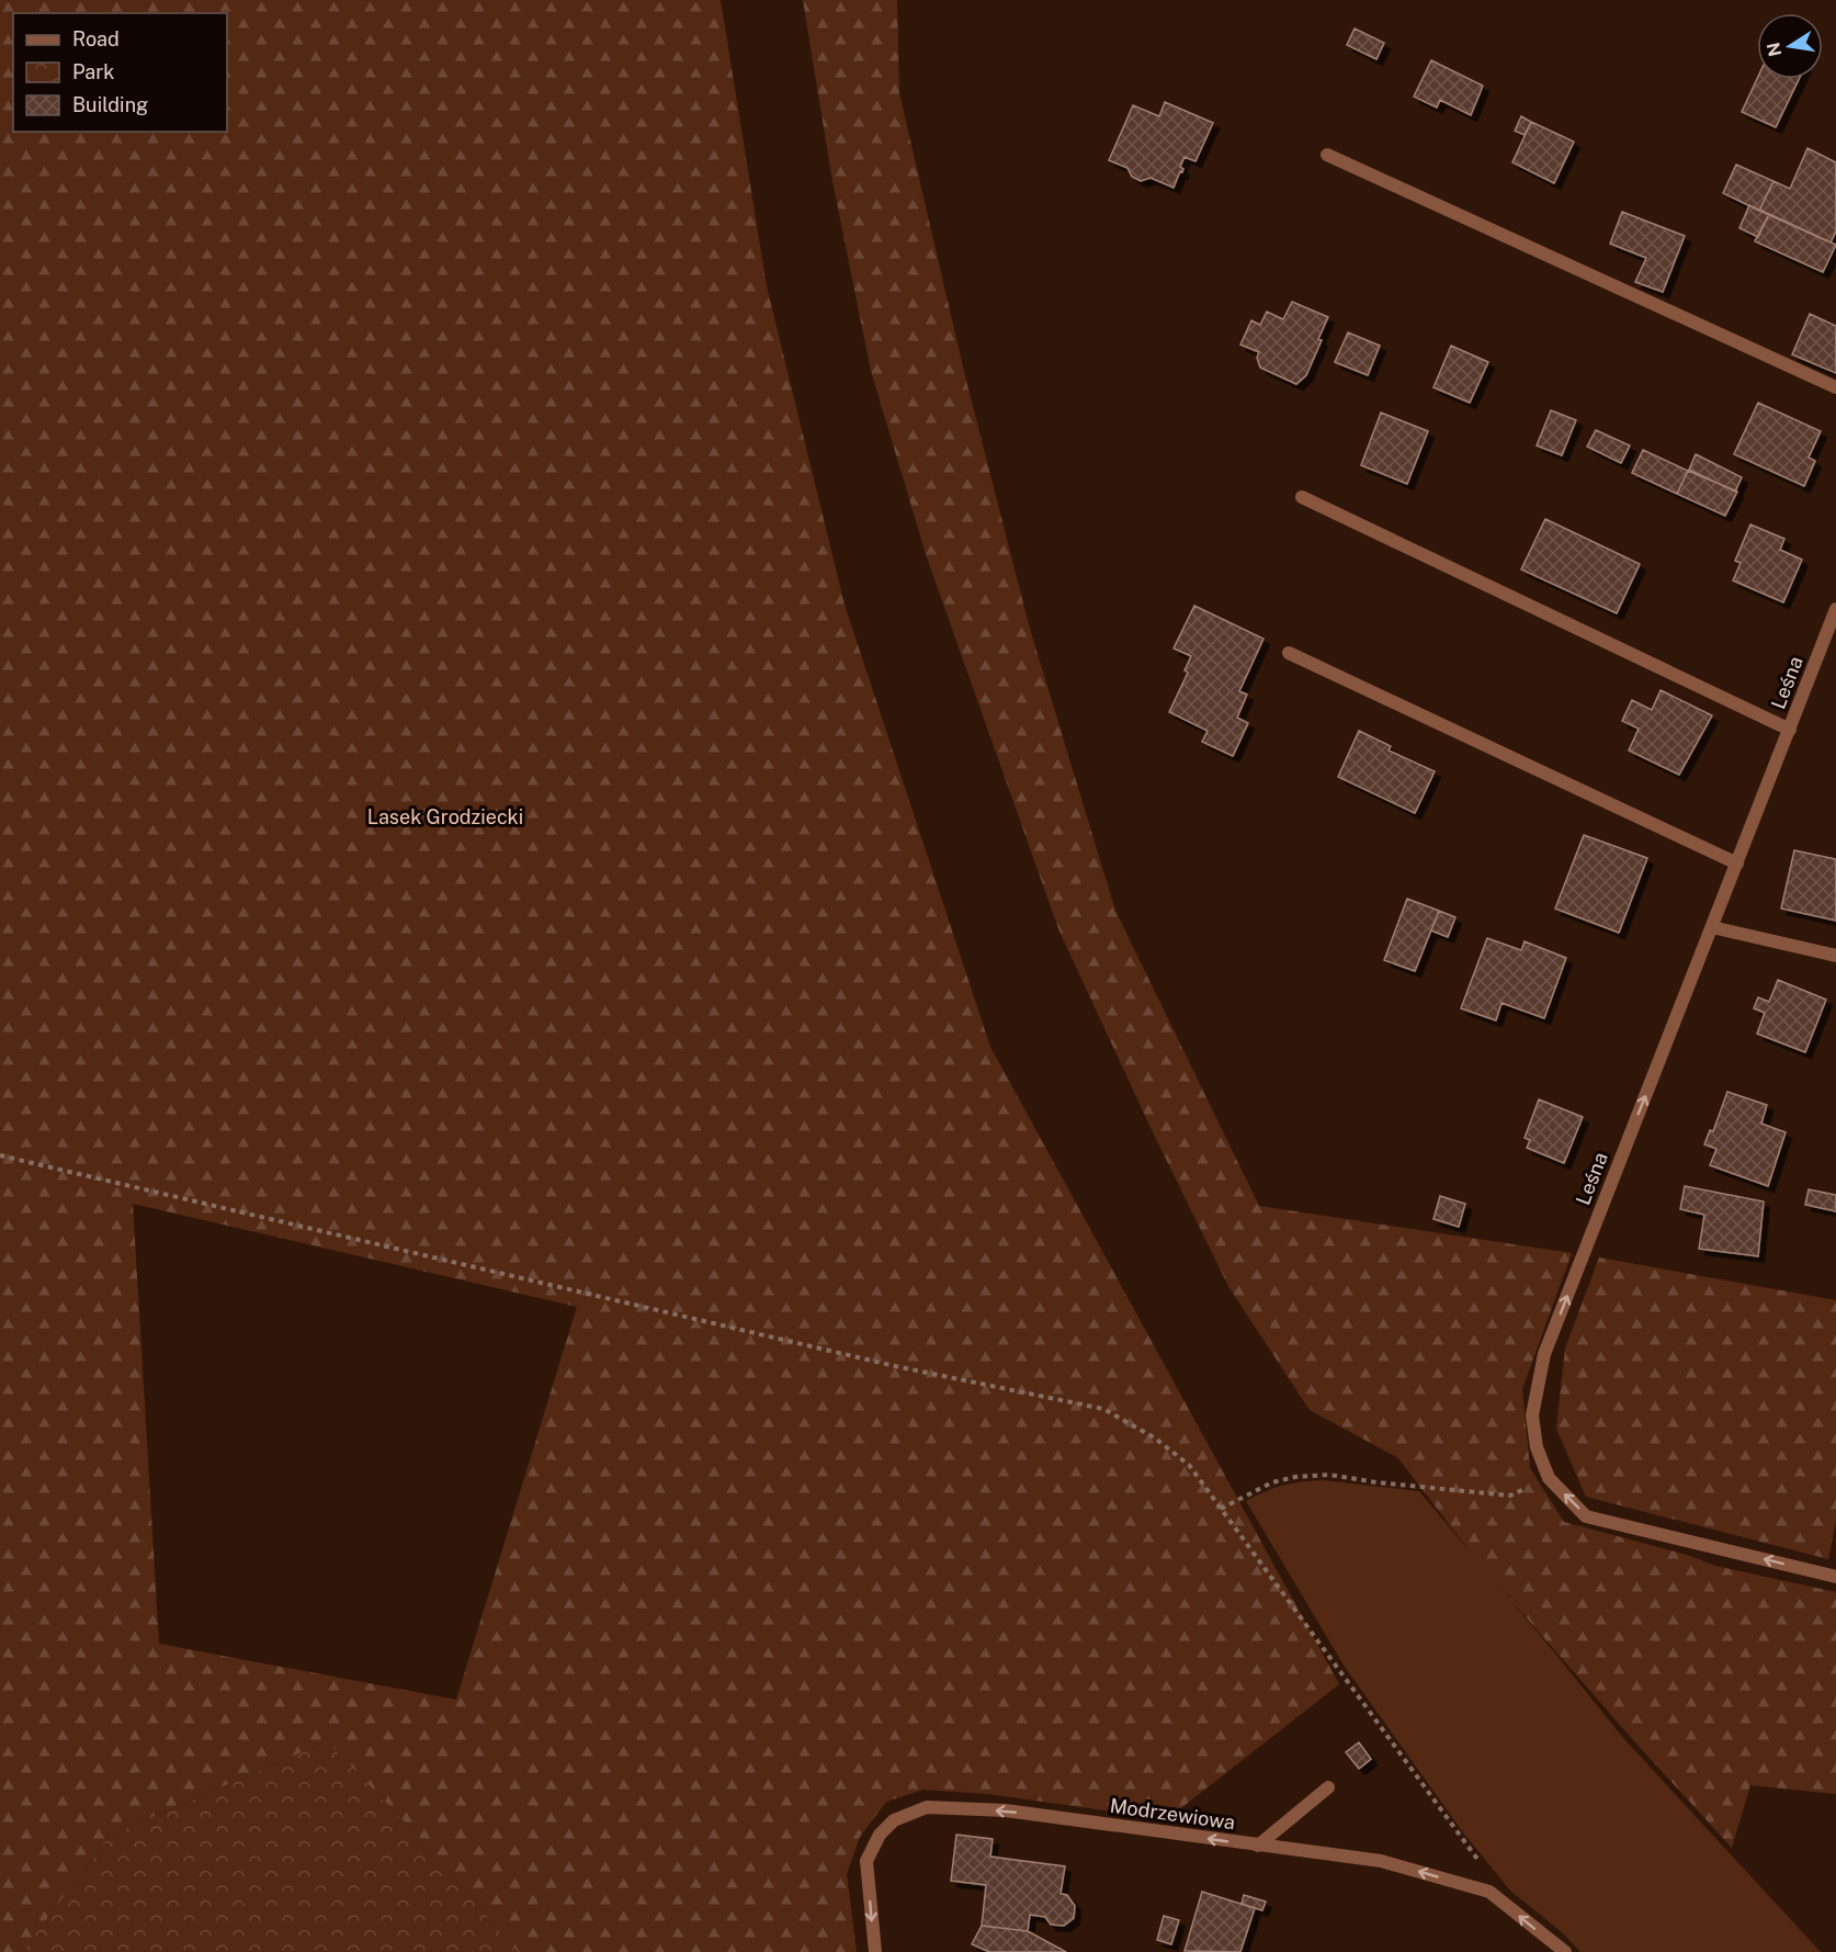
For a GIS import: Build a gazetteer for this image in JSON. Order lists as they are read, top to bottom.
{
  "streets": {
    "street": ["Leśna", "Modrzewiowa"]
  },
  "one_way": ["Modrzewiowa"],
  "parks": ["Lasek Grodziecki"],
  "legend": ["Road", "Park", "Building"],
  "north": "left"
}
